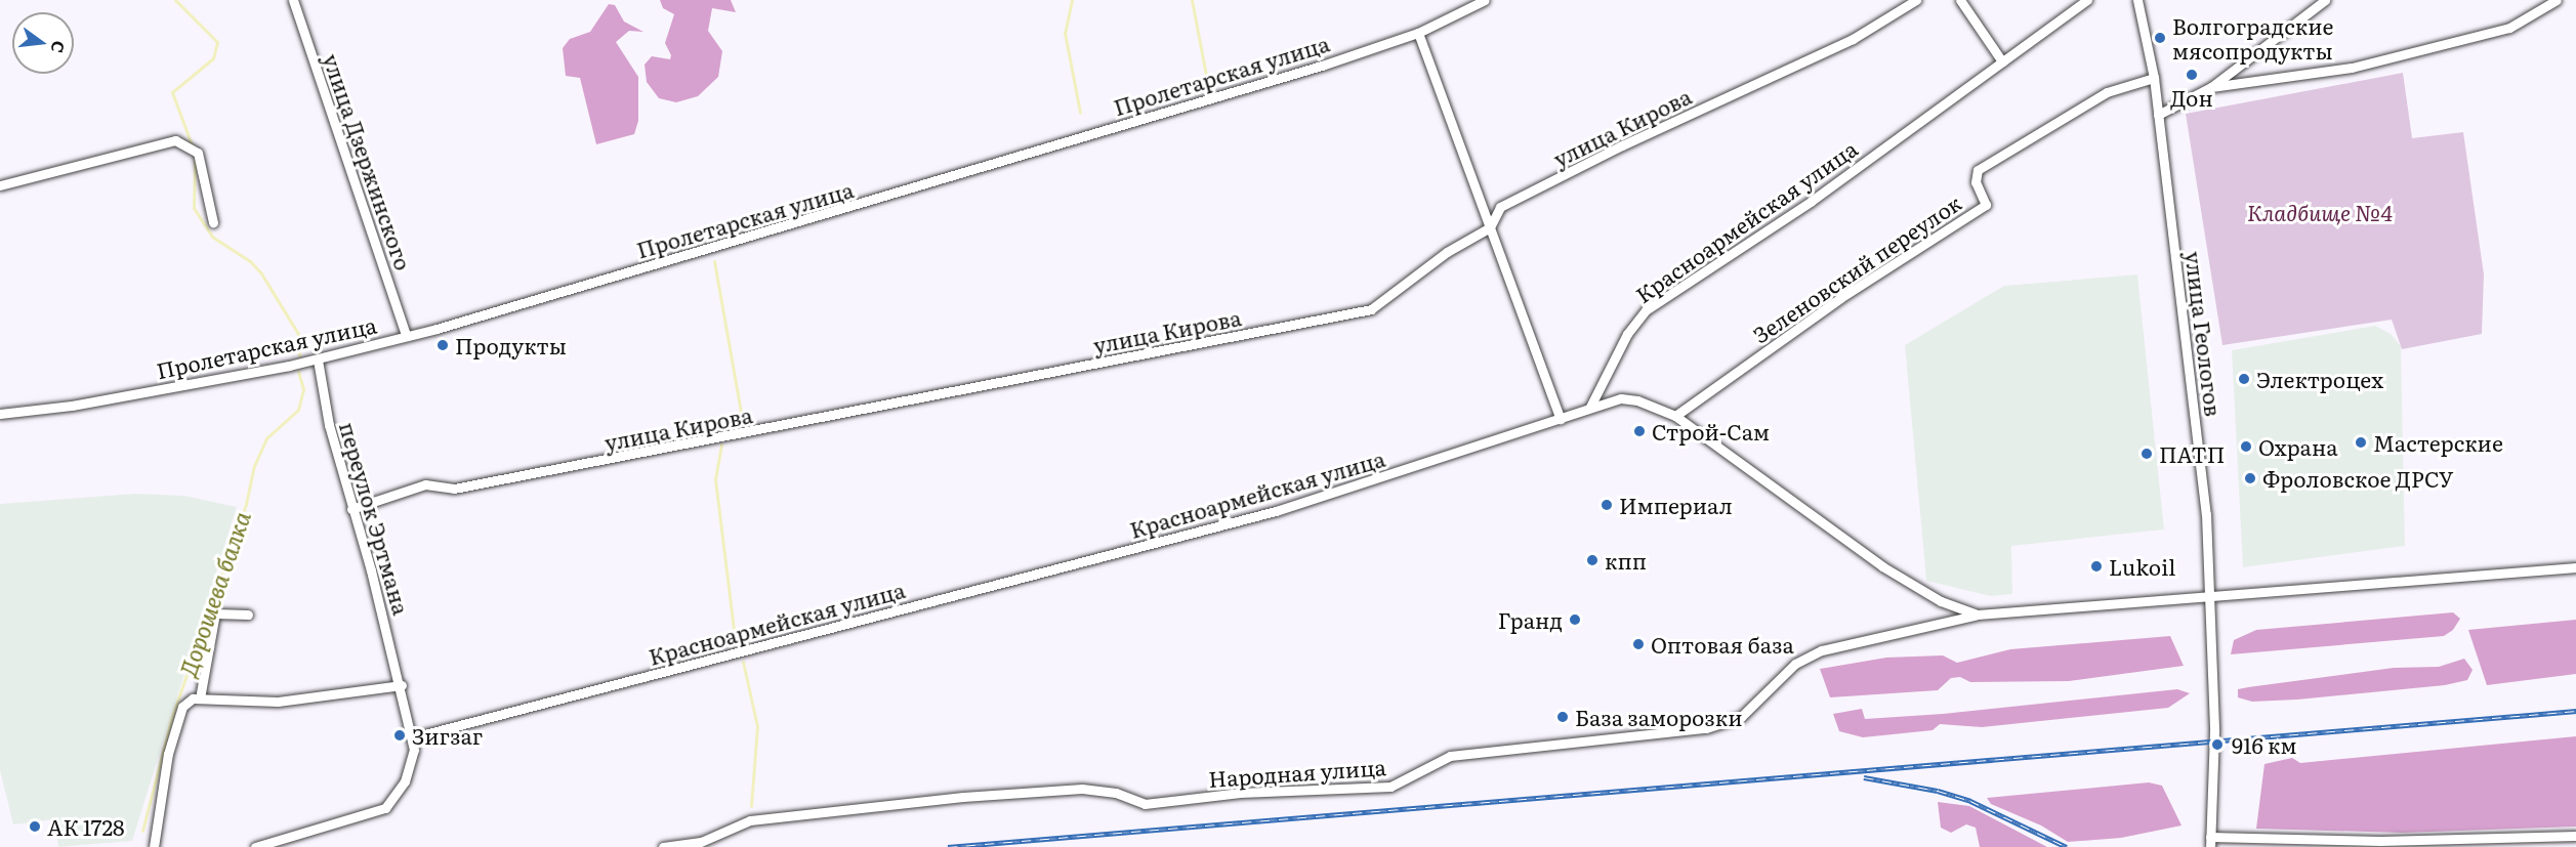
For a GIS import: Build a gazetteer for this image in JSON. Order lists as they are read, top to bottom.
{
  "streets": {
    "street": [
      "Пролетарская улица",
      "улица Кирова",
      "улица Дзержинского",
      "Красноармейская улица",
      "Зеленовский переулок",
      "улица Геологов",
      "переулок Эртмана",
      "Народная улица"
    ]
  },
  "crossings": [
    ["Пролетарская улица", "улица Дзержинского"],
    ["Пролетарская улица", "переулок Эртмана"],
    ["улица Кирова", "переулок Эртмана"],
    ["Красноармейская улица", "переулок Эртмана"],
    ["Зеленовский переулок", "улица Геологов"]
  ],
  "water": ["Дорошева балка"],
  "parks": ["Кладбище №4"],
  "places": [
    "Волгоградские мясопродукты",
    "Дон",
    "Продукты",
    "Электроцех",
    "Строй-Сам",
    "Мастерские",
    "Охрана",
    "ПАТП",
    "Фроловское ДРСУ",
    "Империал",
    "кпп",
    "Lukoil",
    "Гранд",
    "Оптовая база",
    "База заморозки",
    "Зигзаг",
    "916 км",
    "АК 1728"
  ],
  "north": "right"
}
